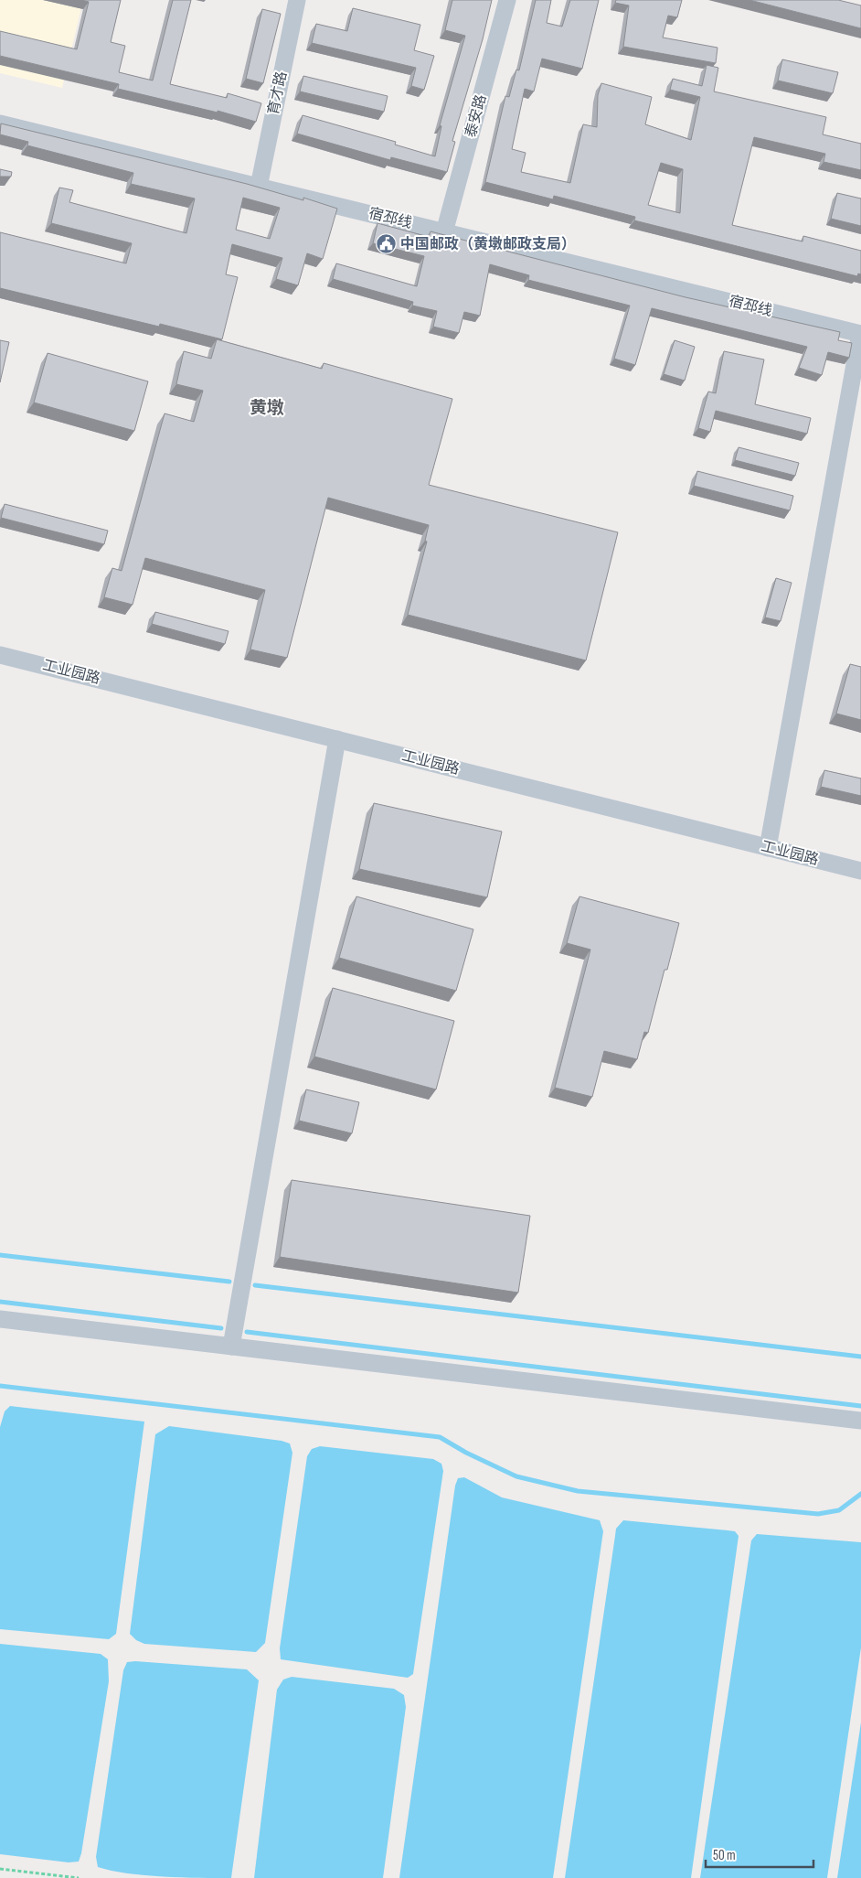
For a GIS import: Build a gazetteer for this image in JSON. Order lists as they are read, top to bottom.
{
  "streets": {
    "street": [
      "育才路",
      "泰安路",
      "宿邳线",
      "工业园路"
    ]
  },
  "crossings": [
    ["育才路", "宿邳线"],
    ["泰安路", "宿邳线"]
  ],
  "districts": ["黄墩"],
  "places": {
    "public building": ["中国邮政（黄墩邮政支局）"]
  },
  "scale_bar": "50 m"
}
